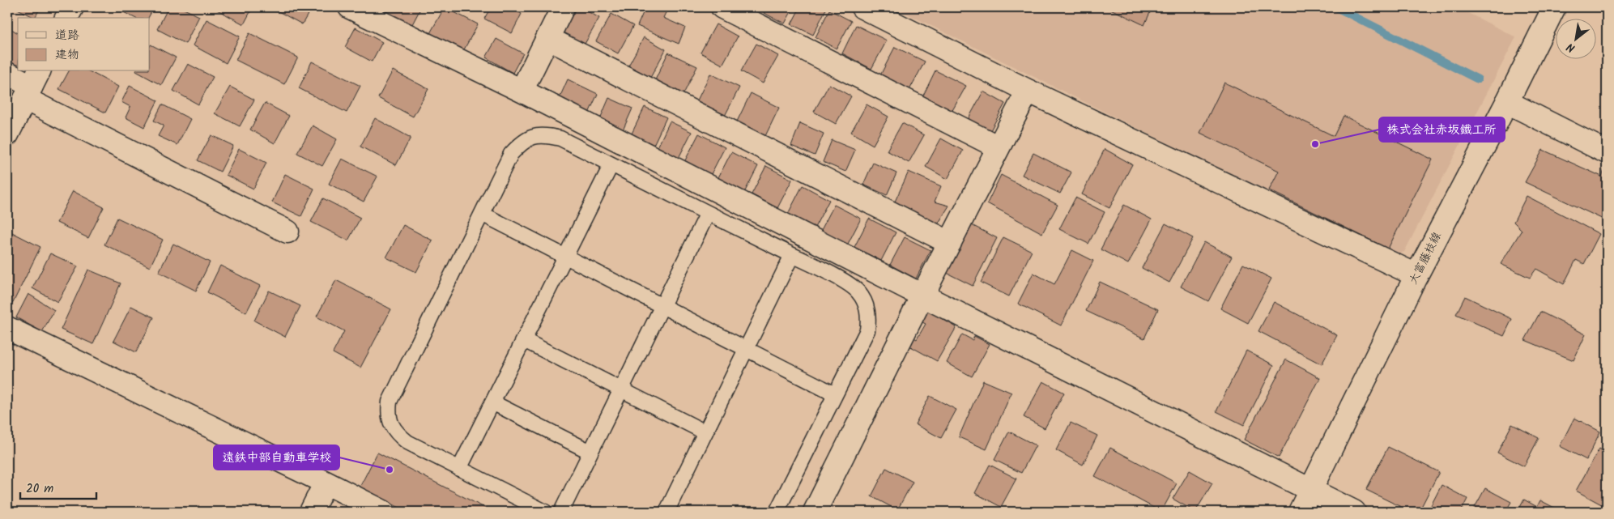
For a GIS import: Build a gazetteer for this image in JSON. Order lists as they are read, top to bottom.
{
  "streets": {
    "street": ["大富藤枝線"]
  },
  "places": ["株式会社赤坂鐵工所", "遠鉄中部自動車学校"],
  "legend": ["道路", "建物"],
  "scale_bar": "20 m",
  "north": "bottom left"
}
